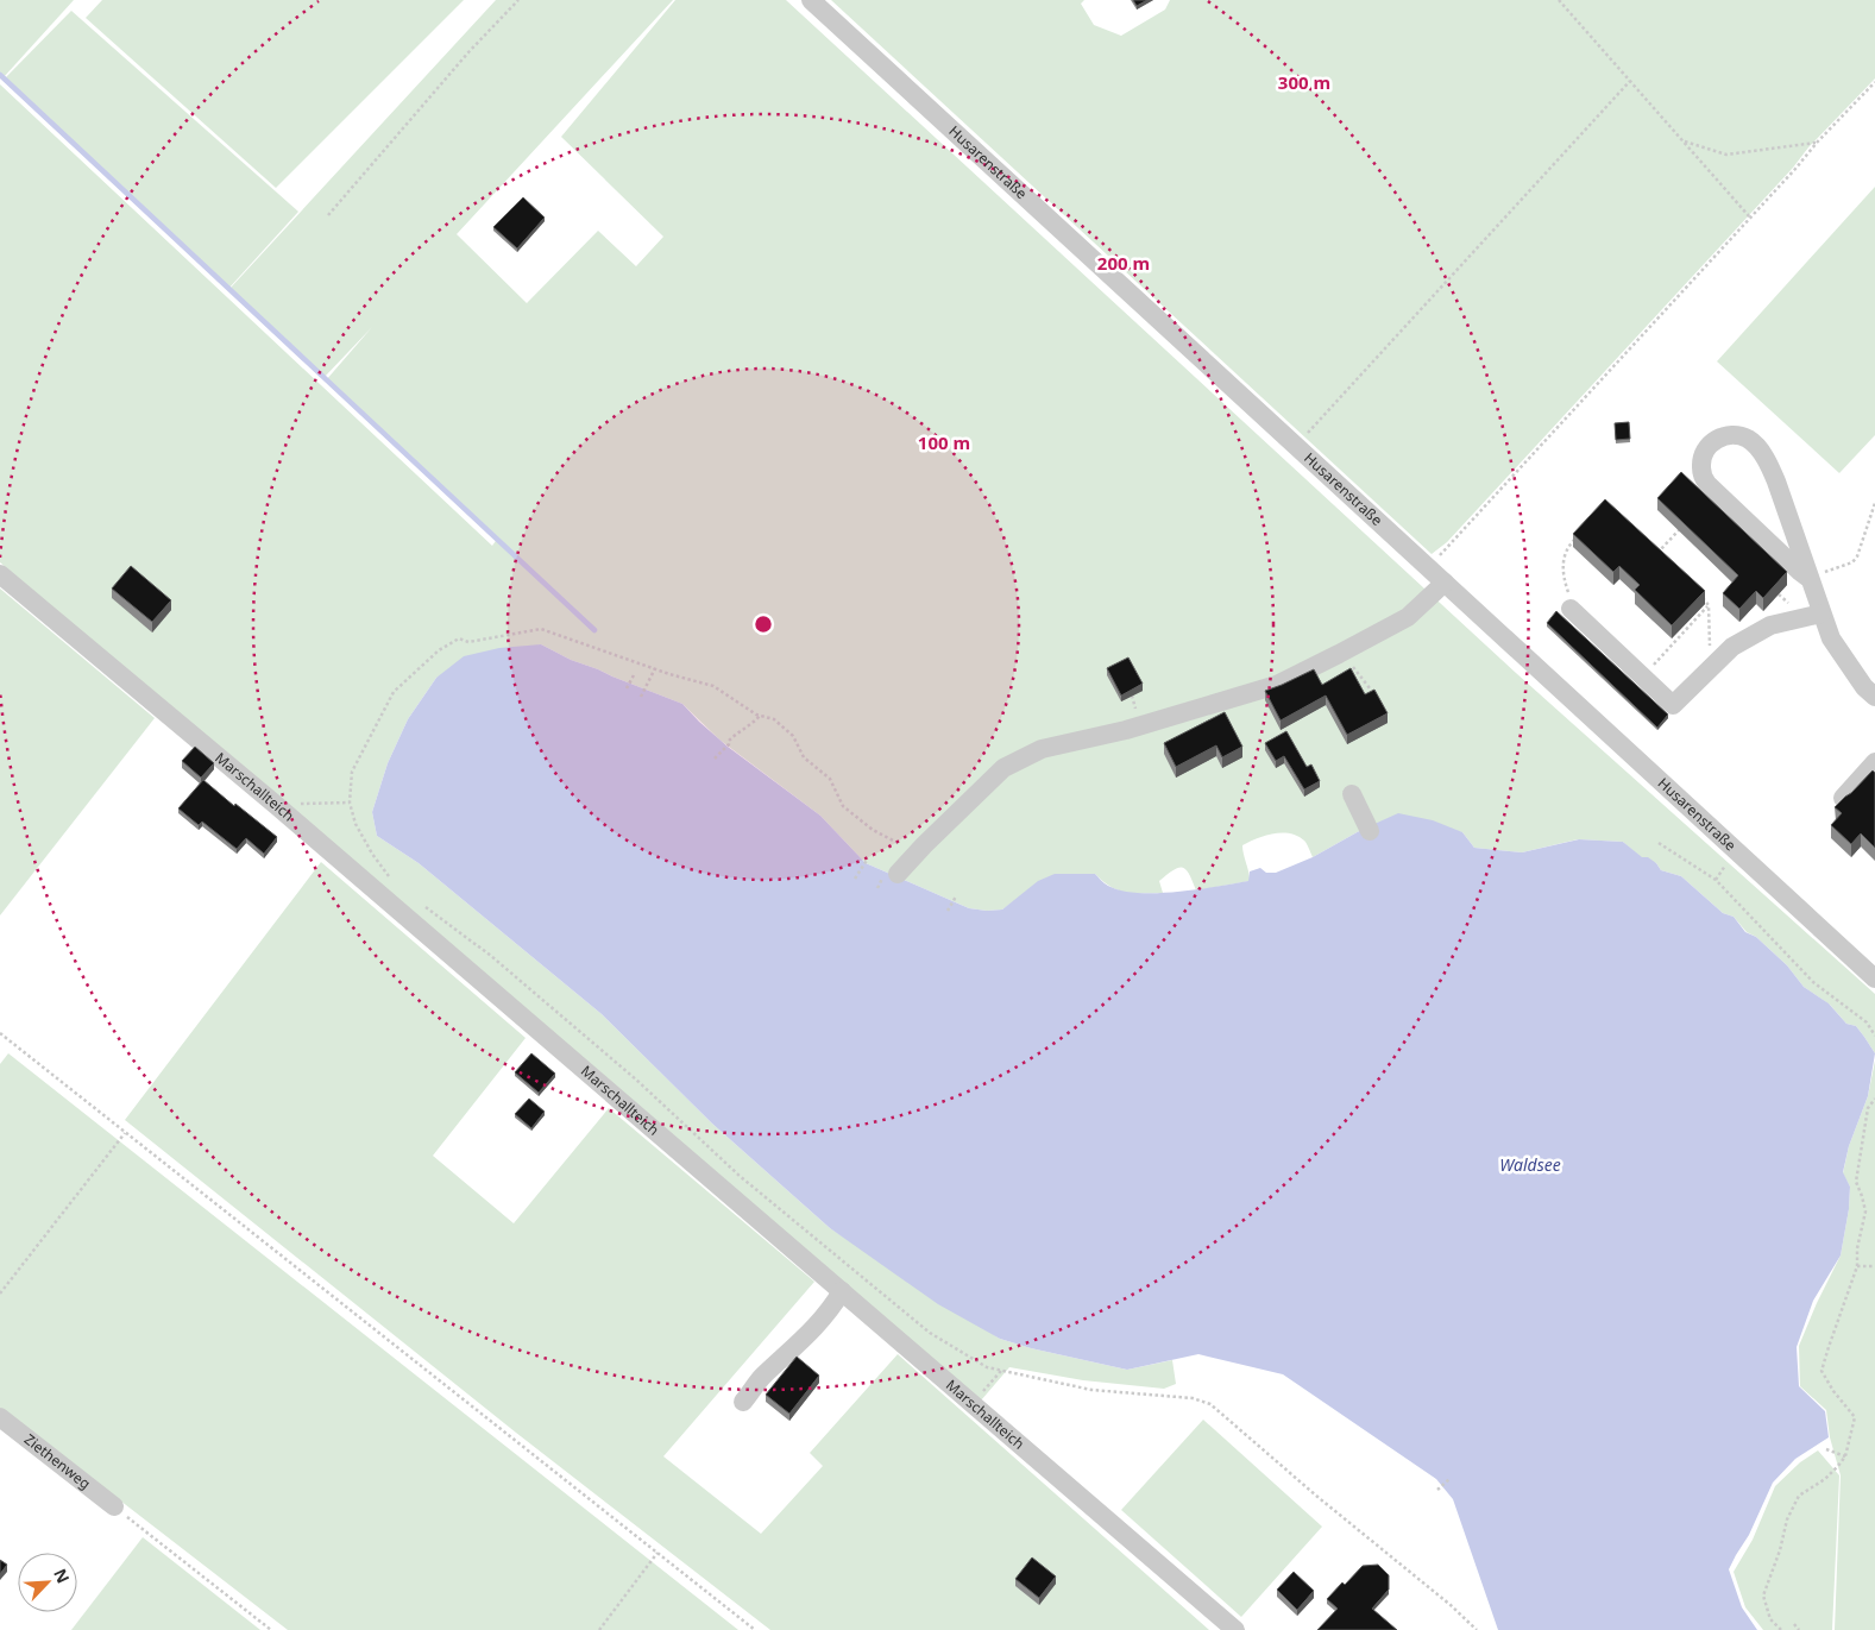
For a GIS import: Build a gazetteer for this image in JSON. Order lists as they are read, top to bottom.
{
  "streets": {
    "street": ["Husarenstraße", "Marschallteich", "Ziethenweg"]
  },
  "water": ["Waldsee"],
  "north": "top right",
  "rings": ["300 m", "200 m", "100 m"]
}
